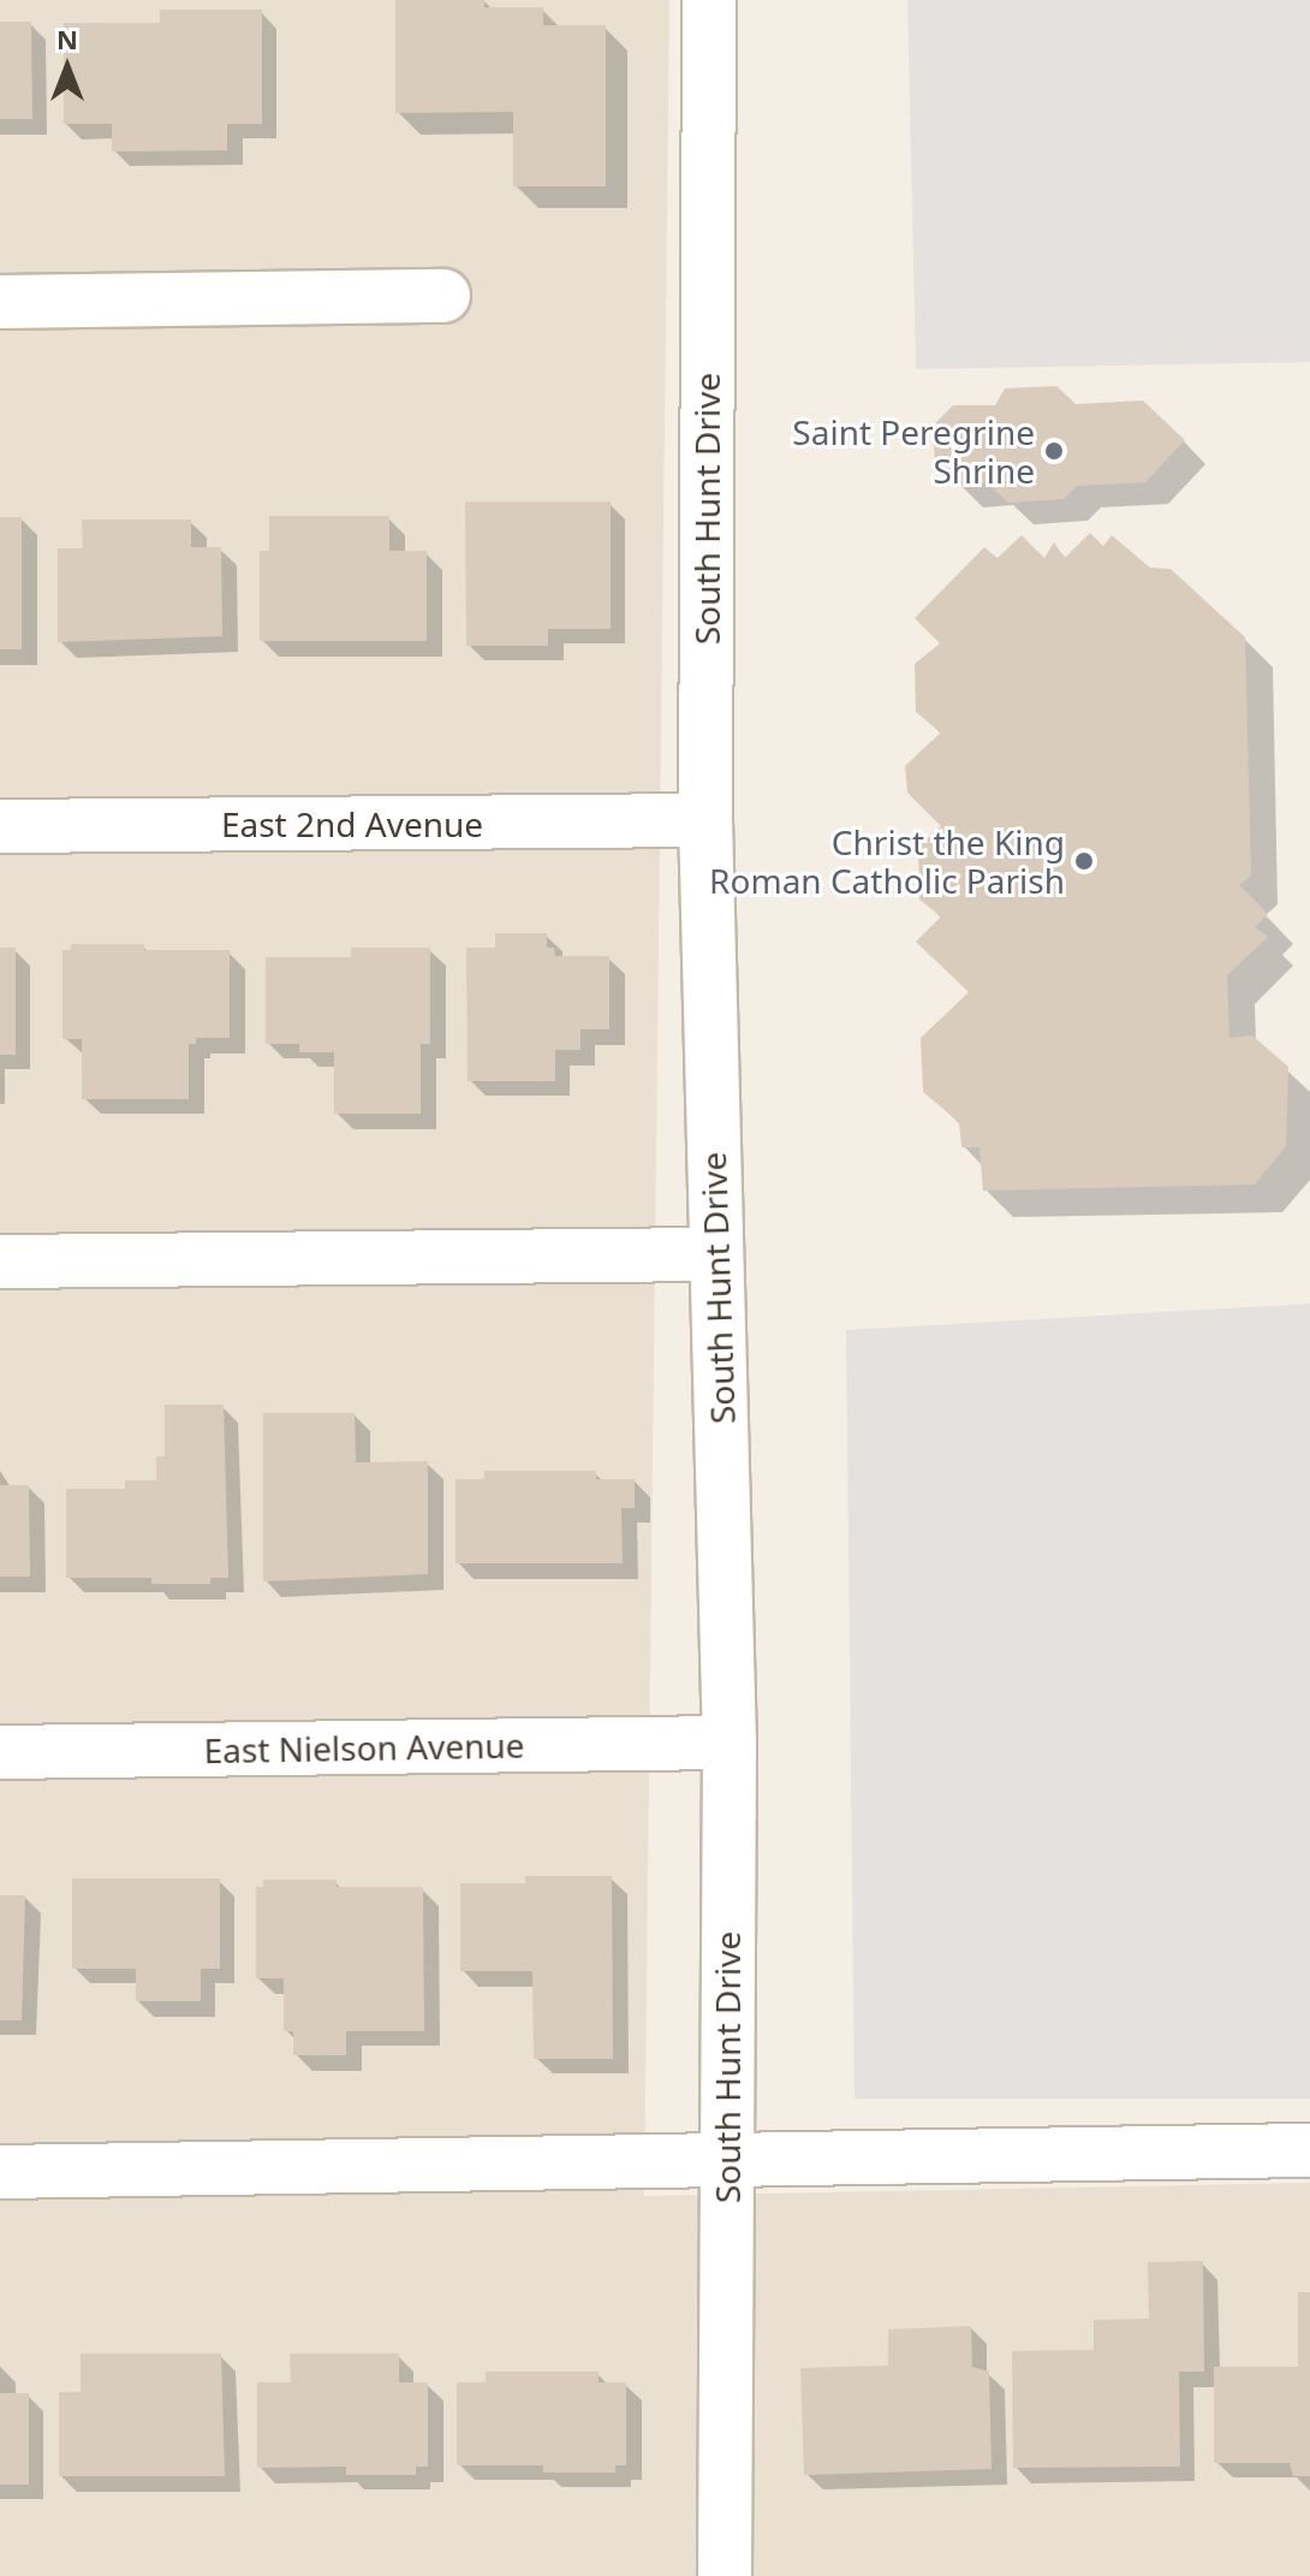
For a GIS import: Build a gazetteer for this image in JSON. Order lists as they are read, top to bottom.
{
  "streets": {
    "street": ["South Hunt Drive", "East 2nd Avenue", "East Nielson Avenue"]
  },
  "crossings": [
    ["South Hunt Drive", "East 2nd Avenue"],
    ["South Hunt Drive", "East Nielson Avenue"]
  ],
  "places": ["Saint Peregrine Shrine", "Christ the King Roman Catholic Parish"],
  "north": "top"
}
